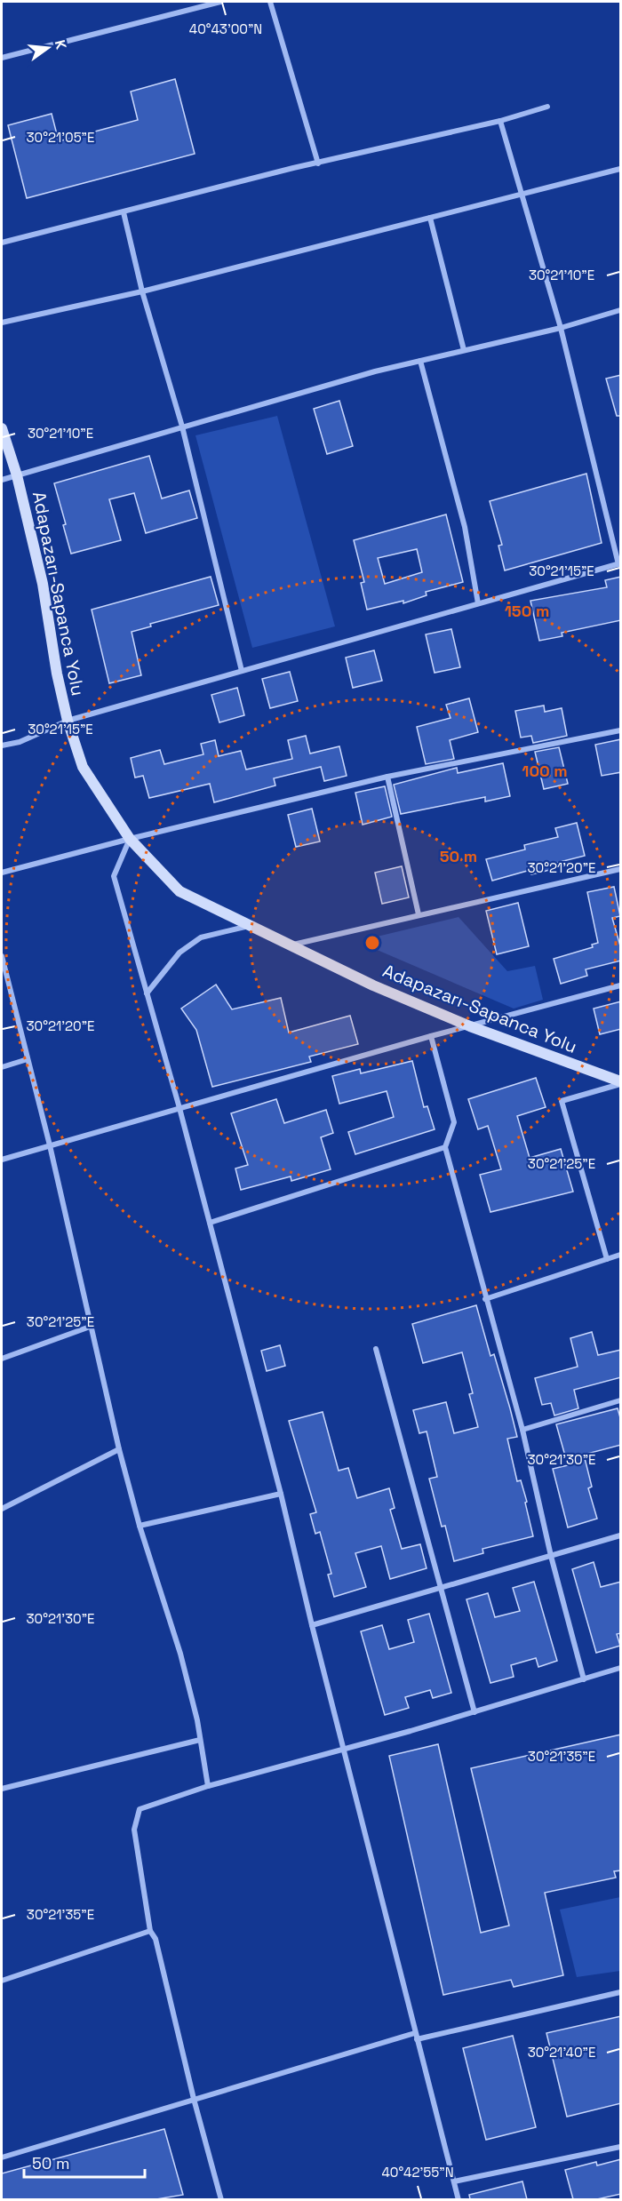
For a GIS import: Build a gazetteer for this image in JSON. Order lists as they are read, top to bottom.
{
  "streets": {
    "main road": ["Adapazarı-Sapanca Yolu"]
  },
  "scale_bar": "50 m",
  "north": "right",
  "coordinates": [
    "40°43'00\"N",
    "30°21'05\"E",
    "30°21'10\"E",
    "30°21'15\"E",
    "30°21'20\"E",
    "30°21'25\"E",
    "30°21'30\"E",
    "30°21'35\"E",
    "30°21'40\"E",
    "40°42'55\"N"
  ],
  "rings": ["150 m", "100 m", "50 m"]
}
